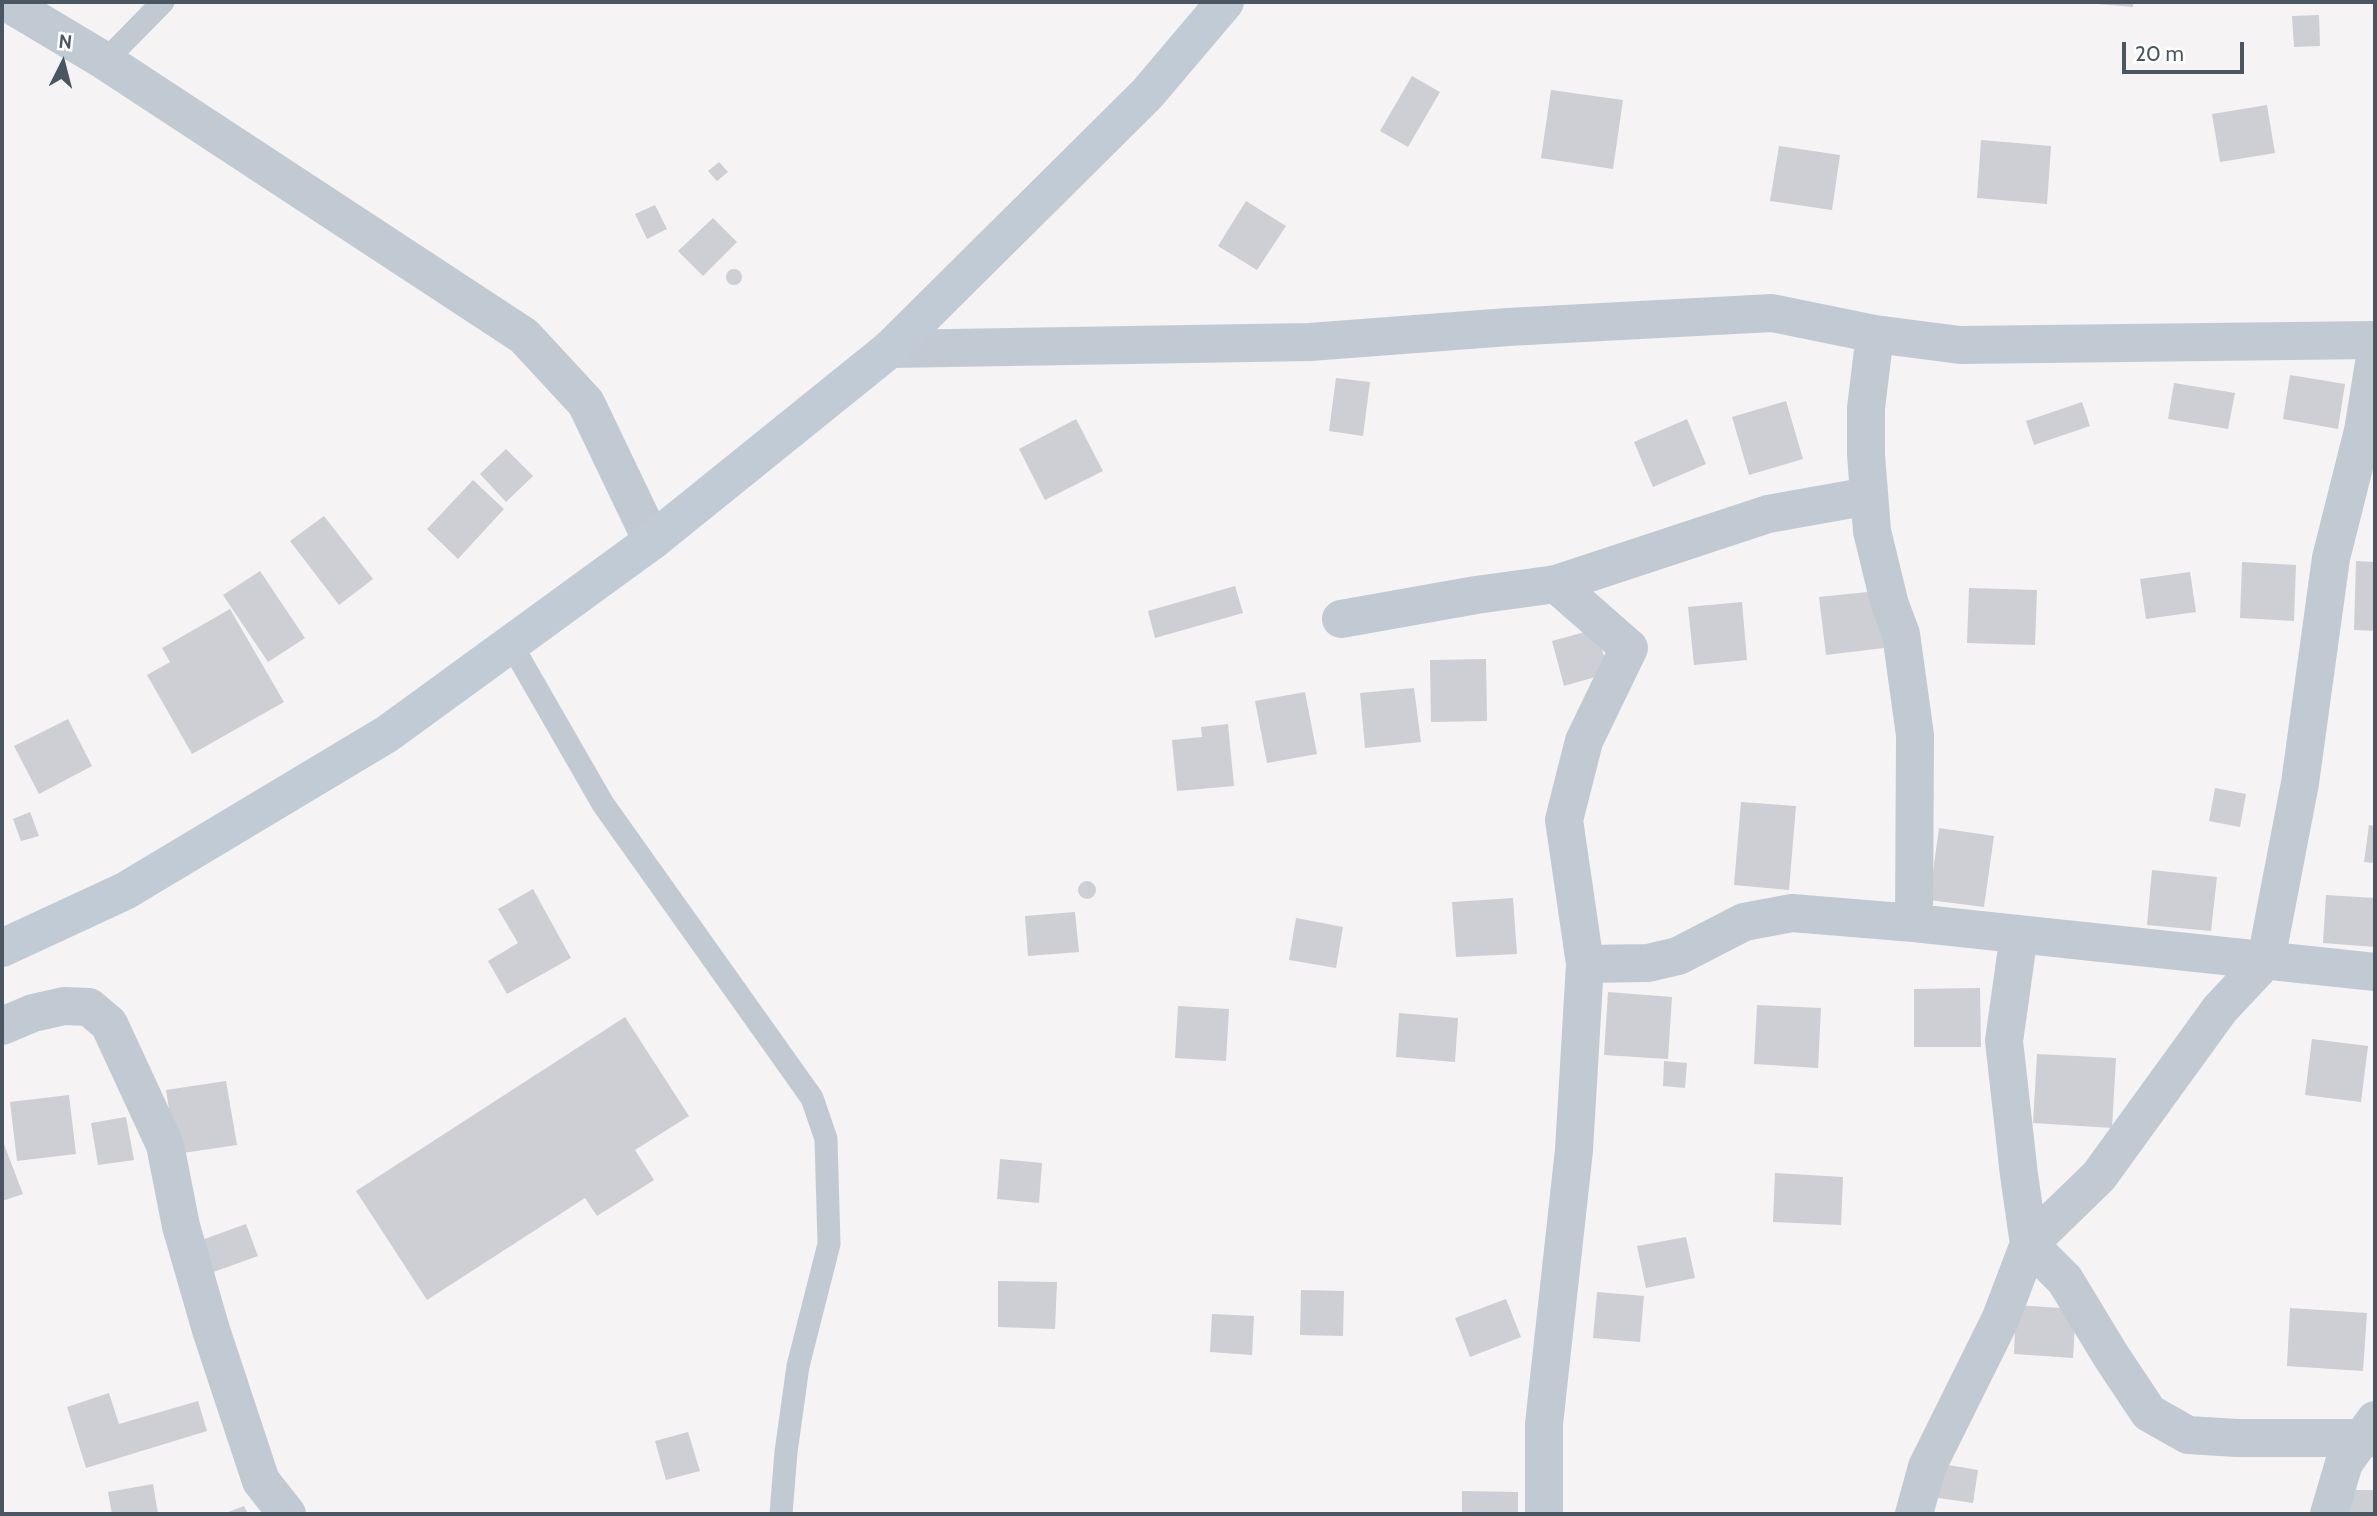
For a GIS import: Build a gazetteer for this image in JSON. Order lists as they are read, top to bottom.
{
  "scale_bar": "20 m",
  "north": "top"
}
